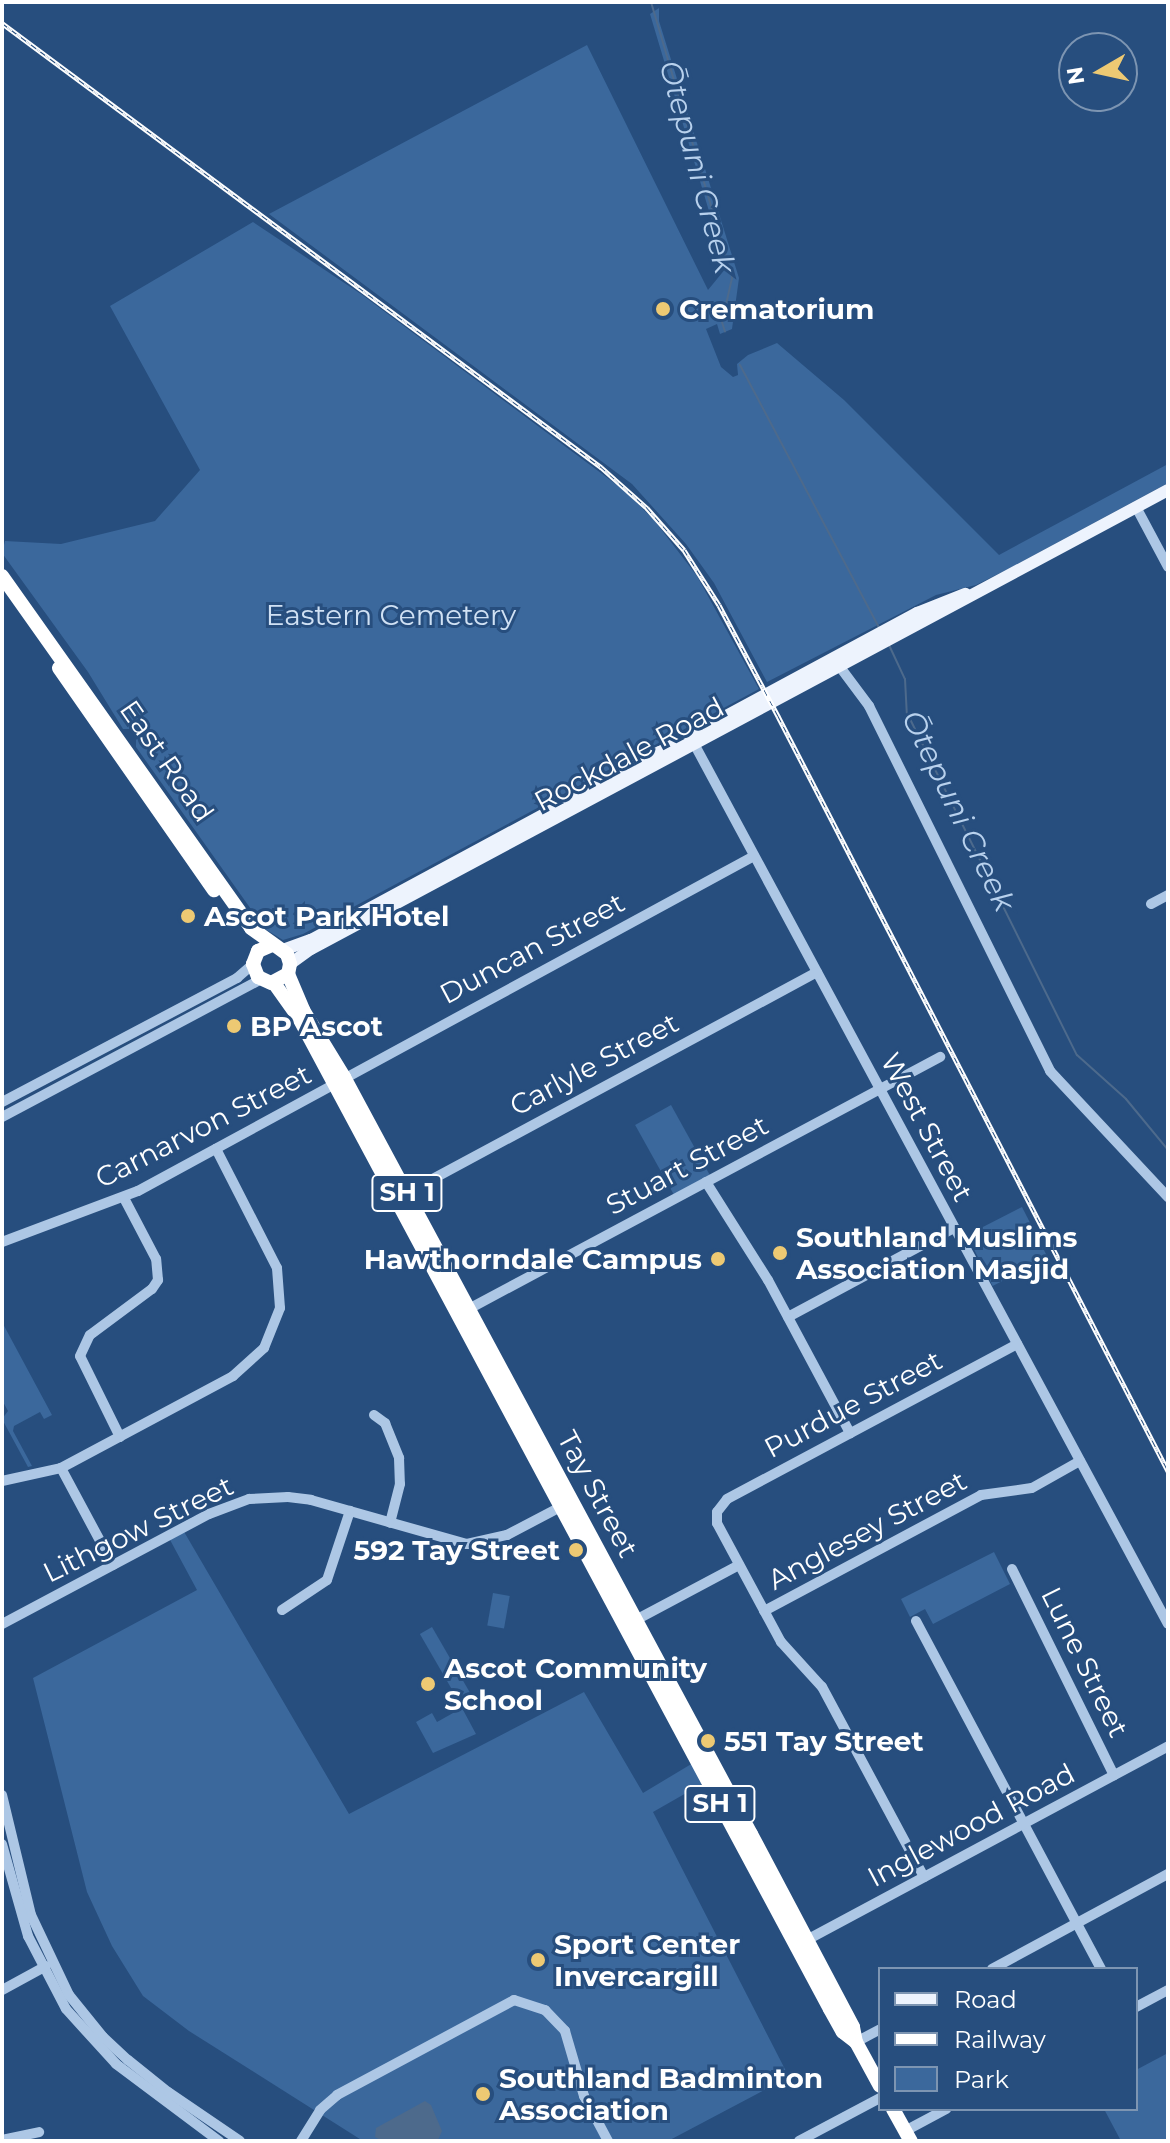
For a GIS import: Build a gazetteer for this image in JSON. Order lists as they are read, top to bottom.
{
  "streets": {
    "highway": ["East Road", "SH 1", "Tay Street"],
    "main road": ["Rockdale Road"],
    "street": [
      "Duncan Street",
      "Carlyle Street",
      "Carnarvon Street",
      "West Street",
      "Stuart Street",
      "Purdue Street",
      "Lithgow Street",
      "Anglesey Street",
      "Lune Street",
      "Inglewood Road"
    ]
  },
  "crossings": [
    ["Rockdale Road", "East Road"],
    ["Rockdale Road", "West Street"],
    ["Rockdale Road", "SH 1"],
    ["Rockdale Road", "Tay Street"],
    ["East Road", "SH 1"],
    ["Duncan Street", "Carnarvon Street"],
    ["Duncan Street", "West Street"],
    ["Duncan Street", "Tay Street"],
    ["Carlyle Street", "West Street"],
    ["Carlyle Street", "Tay Street"],
    ["Carnarvon Street", "Tay Street"],
    ["West Street", "Stuart Street"],
    ["West Street", "Purdue Street"],
    ["West Street", "Anglesey Street"],
    ["Stuart Street", "Tay Street"],
    ["SH 1", "Tay Street"],
    ["Tay Street", "Lithgow Street"],
    ["Tay Street", "Inglewood Road"],
    ["Lune Street", "Inglewood Road"]
  ],
  "water": ["Ōtepuni Creek"],
  "parks": ["Eastern Cemetery"],
  "places": [
    "Crematorium",
    "Ascot Park Hotel",
    "BP Ascot",
    "Southland Muslims Association Masjid",
    "Hawthorndale Campus",
    "592 Tay Street",
    "Ascot Community School",
    "551 Tay Street",
    "Sport Center Invercargill",
    "Southland Badminton Association"
  ],
  "legend": ["Road", "Railway", "Park"],
  "north": "left"
}
